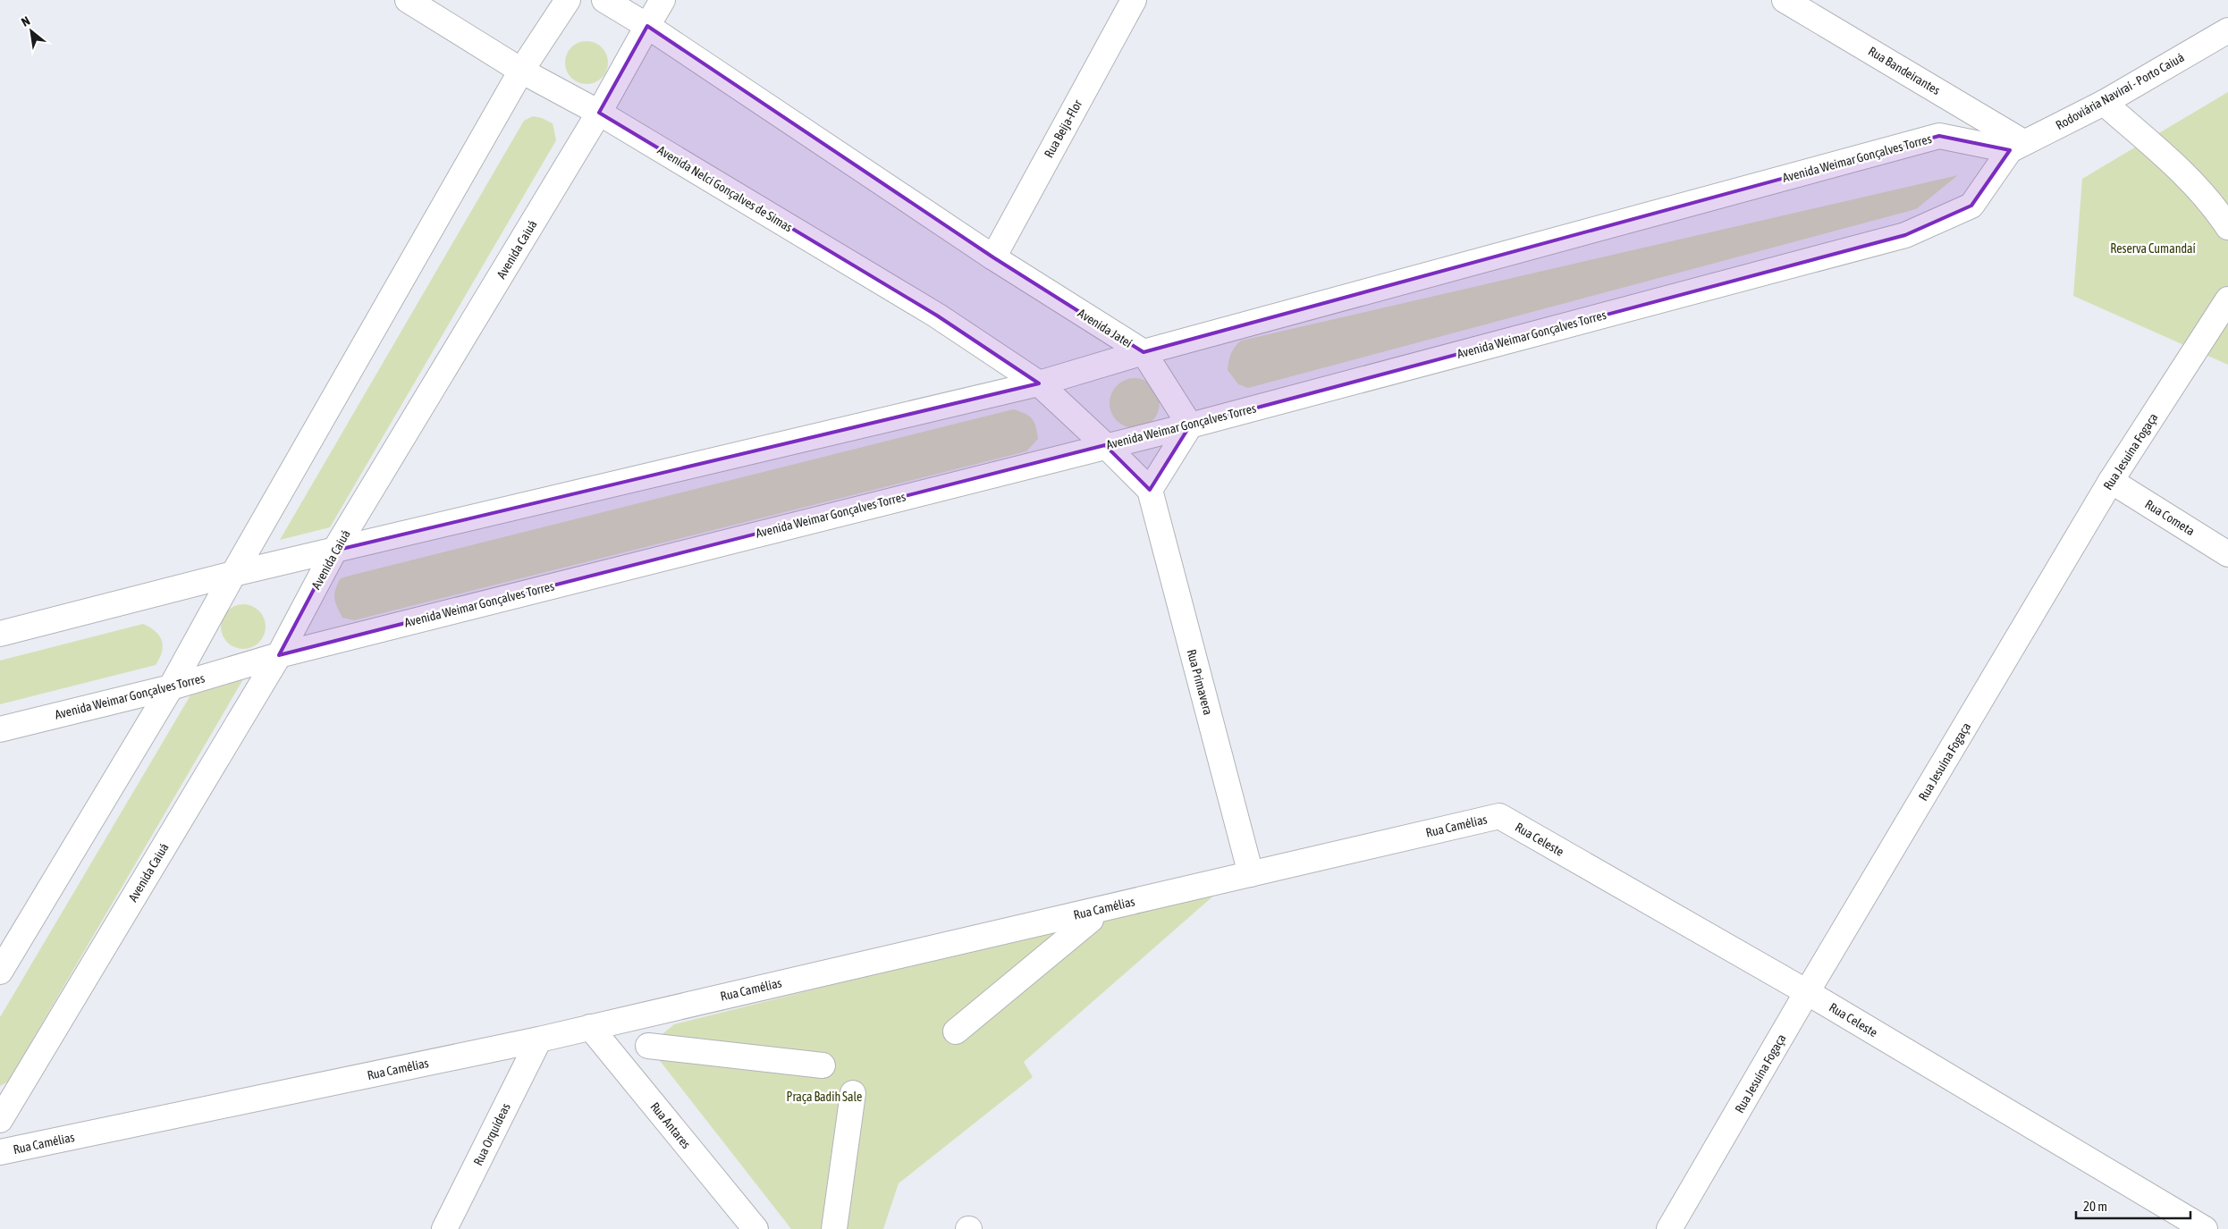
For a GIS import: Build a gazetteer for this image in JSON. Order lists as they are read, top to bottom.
{
  "streets": {
    "street": [
      "Rua Bandeirantes",
      "Rodoviária Naviraí - Porto Caiuá",
      "Rua Beija-Flor",
      "Avenida Weimar Gonçalves Torres",
      "Avenida Nelci Gonçalves de Simas",
      "Avenida Caiuá",
      "Avenida Jateí",
      "Rua Jesuína Fogaça",
      "Rua Cometa",
      "Rua Primavera",
      "Rua Camélias",
      "Rua Celeste",
      "Rua Antares",
      "Rua Orquídeas"
    ]
  },
  "crossings": [
    ["Rua Bandeirantes", "Rodoviária Naviraí - Porto Caiuá"],
    ["Rua Bandeirantes", "Avenida Weimar Gonçalves Torres"],
    ["Rodoviária Naviraí - Porto Caiuá", "Avenida Weimar Gonçalves Torres"],
    ["Rua Beija-Flor", "Avenida Jateí"],
    ["Avenida Weimar Gonçalves Torres", "Avenida Nelci Gonçalves de Simas"],
    ["Avenida Weimar Gonçalves Torres", "Avenida Caiuá"],
    ["Avenida Weimar Gonçalves Torres", "Avenida Jateí"],
    ["Avenida Nelci Gonçalves de Simas", "Avenida Caiuá"],
    ["Rua Jesuína Fogaça", "Rua Cometa"],
    ["Rua Jesuína Fogaça", "Rua Celeste"],
    ["Rua Primavera", "Rua Camélias"],
    ["Rua Camélias", "Rua Celeste"],
    ["Rua Camélias", "Rua Antares"],
    ["Rua Camélias", "Rua Orquídeas"]
  ],
  "parks": ["Reserva Cumandaí", "Praça Badih Sale"],
  "scale_bar": "20 m",
  "north": "top left"
}
